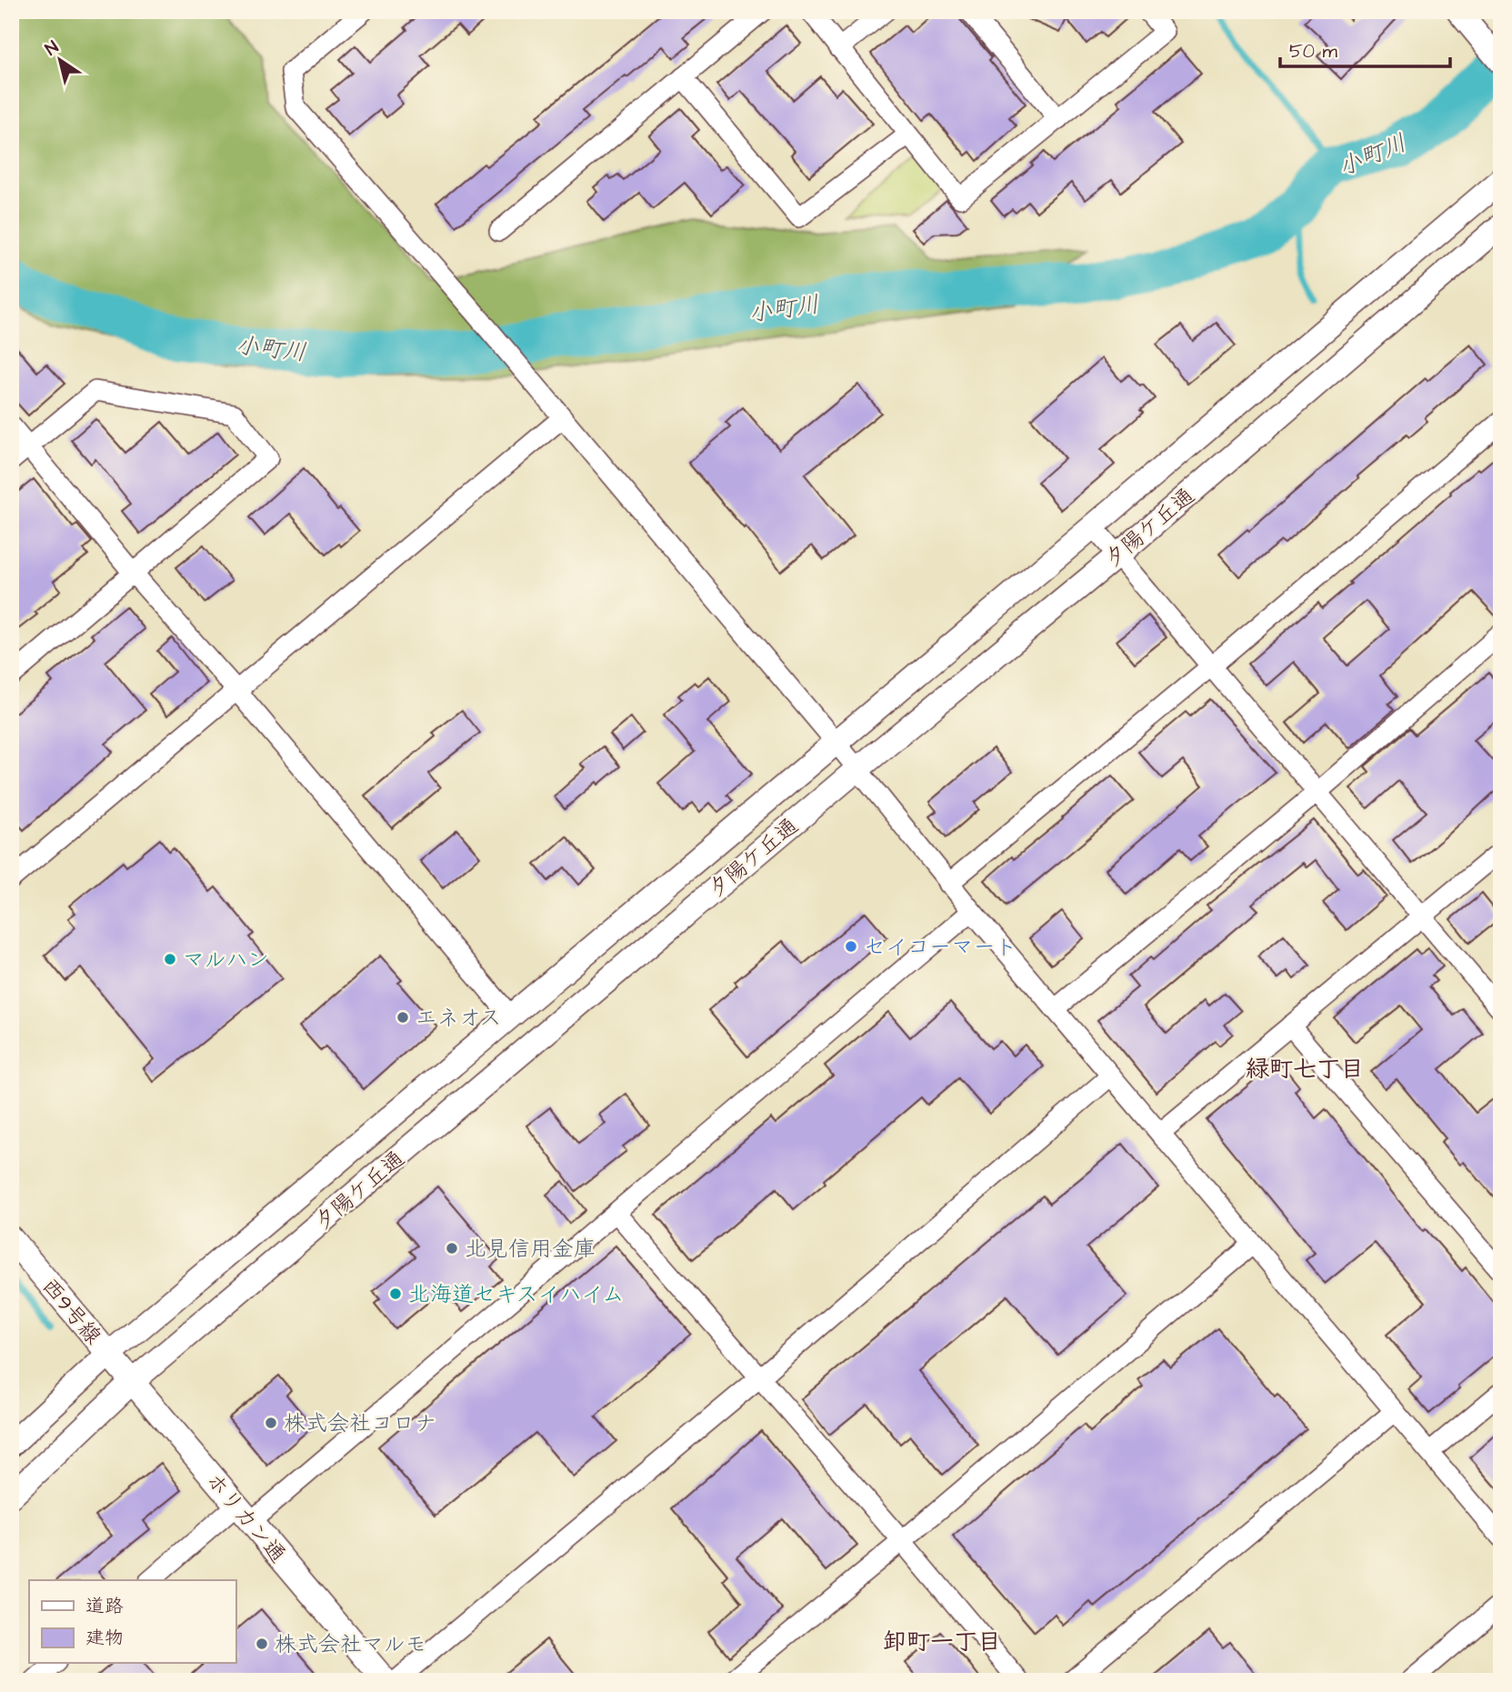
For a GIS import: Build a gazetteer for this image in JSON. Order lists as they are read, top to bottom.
{
  "streets": {
    "street": ["夕陽ケ丘通", "西9号線", "ホリカン通"]
  },
  "crossings": [
    ["夕陽ケ丘通", "西9号線"],
    ["夕陽ケ丘通", "ホリカン通"],
    ["西9号線", "ホリカン通"]
  ],
  "districts": ["緑町七丁目", "卸町一丁目"],
  "water": ["小町川"],
  "places": [
    "セイコーマート",
    "マルハン",
    "エネオス",
    "北見信用金庫",
    "北海道セキスイハイム",
    "株式会社コロナ",
    "株式会社マルモ"
  ],
  "legend": ["道路", "建物"],
  "scale_bar": "50 m",
  "north": "top left"
}
